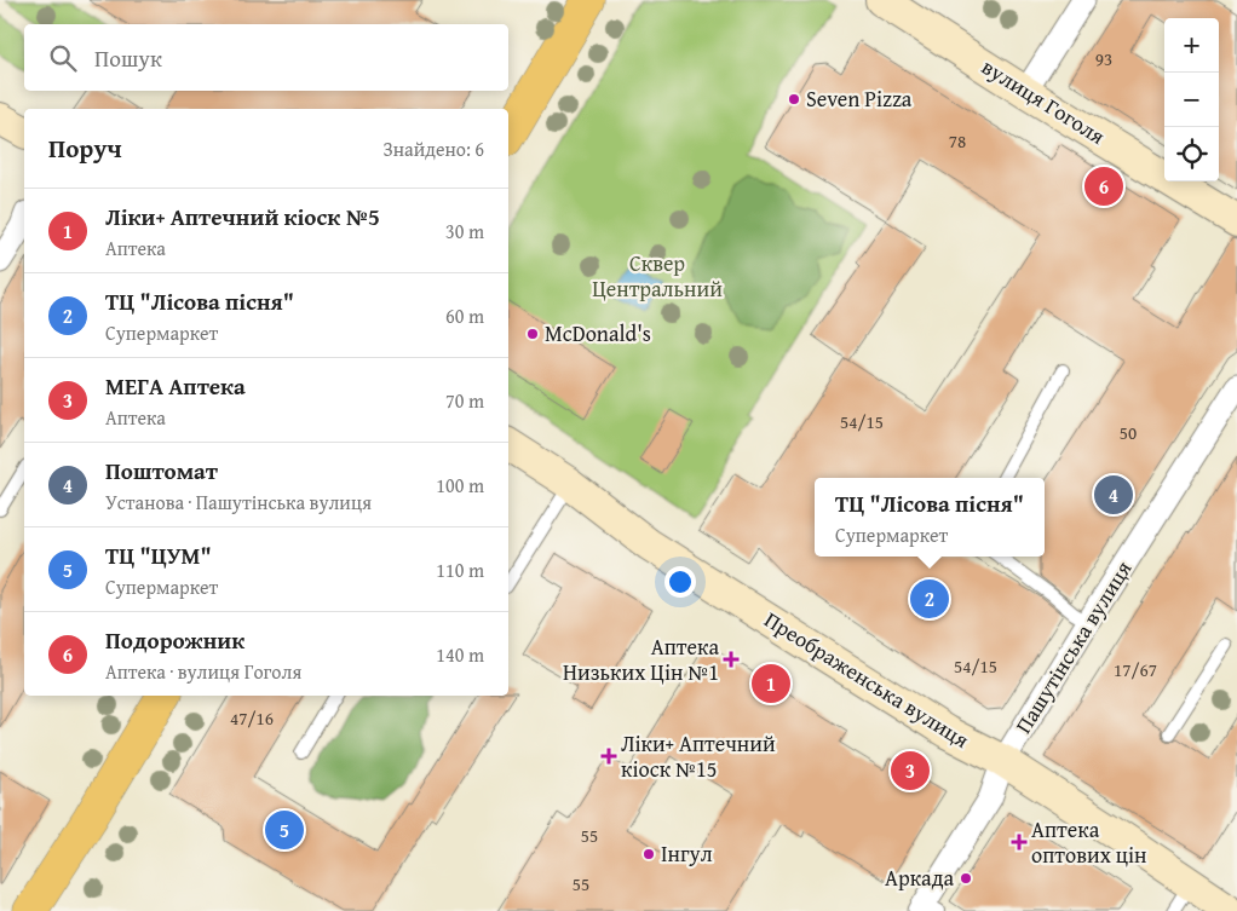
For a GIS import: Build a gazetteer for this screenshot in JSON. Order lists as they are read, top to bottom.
{
  "streets": {
    "main road": ["вулиця Гоголя", "Преображенська вулиця"],
    "street": ["Пашутінська вулиця"]
  },
  "crossings": [
    ["Пашутінська вулиця", "Преображенська вулиця"]
  ],
  "parks": ["Сквер Центральний"],
  "places": {
    "other": [
      "Seven Pizza",
      "McDonald's",
      "Інгул",
      "Аркада"
    ],
    "health": ["Аптека Низьких Цін №1", "Ліки+ Аптечний кіоск №15", "Аптека оптових цін"]
  },
  "house_numbers": [
    "93",
    "78",
    "54/15",
    "50",
    "54/15",
    "17/67",
    "47/16",
    "55",
    "55"
  ],
  "page": {
    "map_buttons": ["+", "−"],
    "search": "Пошук",
    "heading": ["Поруч", "Знайдено: 6"],
    "pins": [
      "6",
      "4",
      "2",
      "1",
      "3",
      "5"
    ],
    "list": [
      {
        "mark": "1",
        "name": "Ліки+ Аптечний кіоск №5",
        "note": "Аптека",
        "value": "30 m"
      },
      {
        "mark": "2",
        "name": "ТЦ \"Лісова пісня\"",
        "note": "Супермаркет",
        "value": "60 m"
      },
      {
        "mark": "3",
        "name": "МЕГА Аптека",
        "note": "Аптека",
        "value": "70 m"
      },
      {
        "mark": "4",
        "name": "Поштомат",
        "note": "Установа · Пашутінська вулиця",
        "value": "100 m"
      },
      {
        "mark": "5",
        "name": "ТЦ \"ЦУМ\"",
        "note": "Супермаркет",
        "value": "110 m"
      },
      {
        "mark": "6",
        "name": "Подорожник",
        "note": "Аптека · вулиця Гоголя",
        "value": "140 m"
      }
    ],
    "popup": ["ТЦ \"Лісова пісня\"", "Супермаркет"]
  }
}
